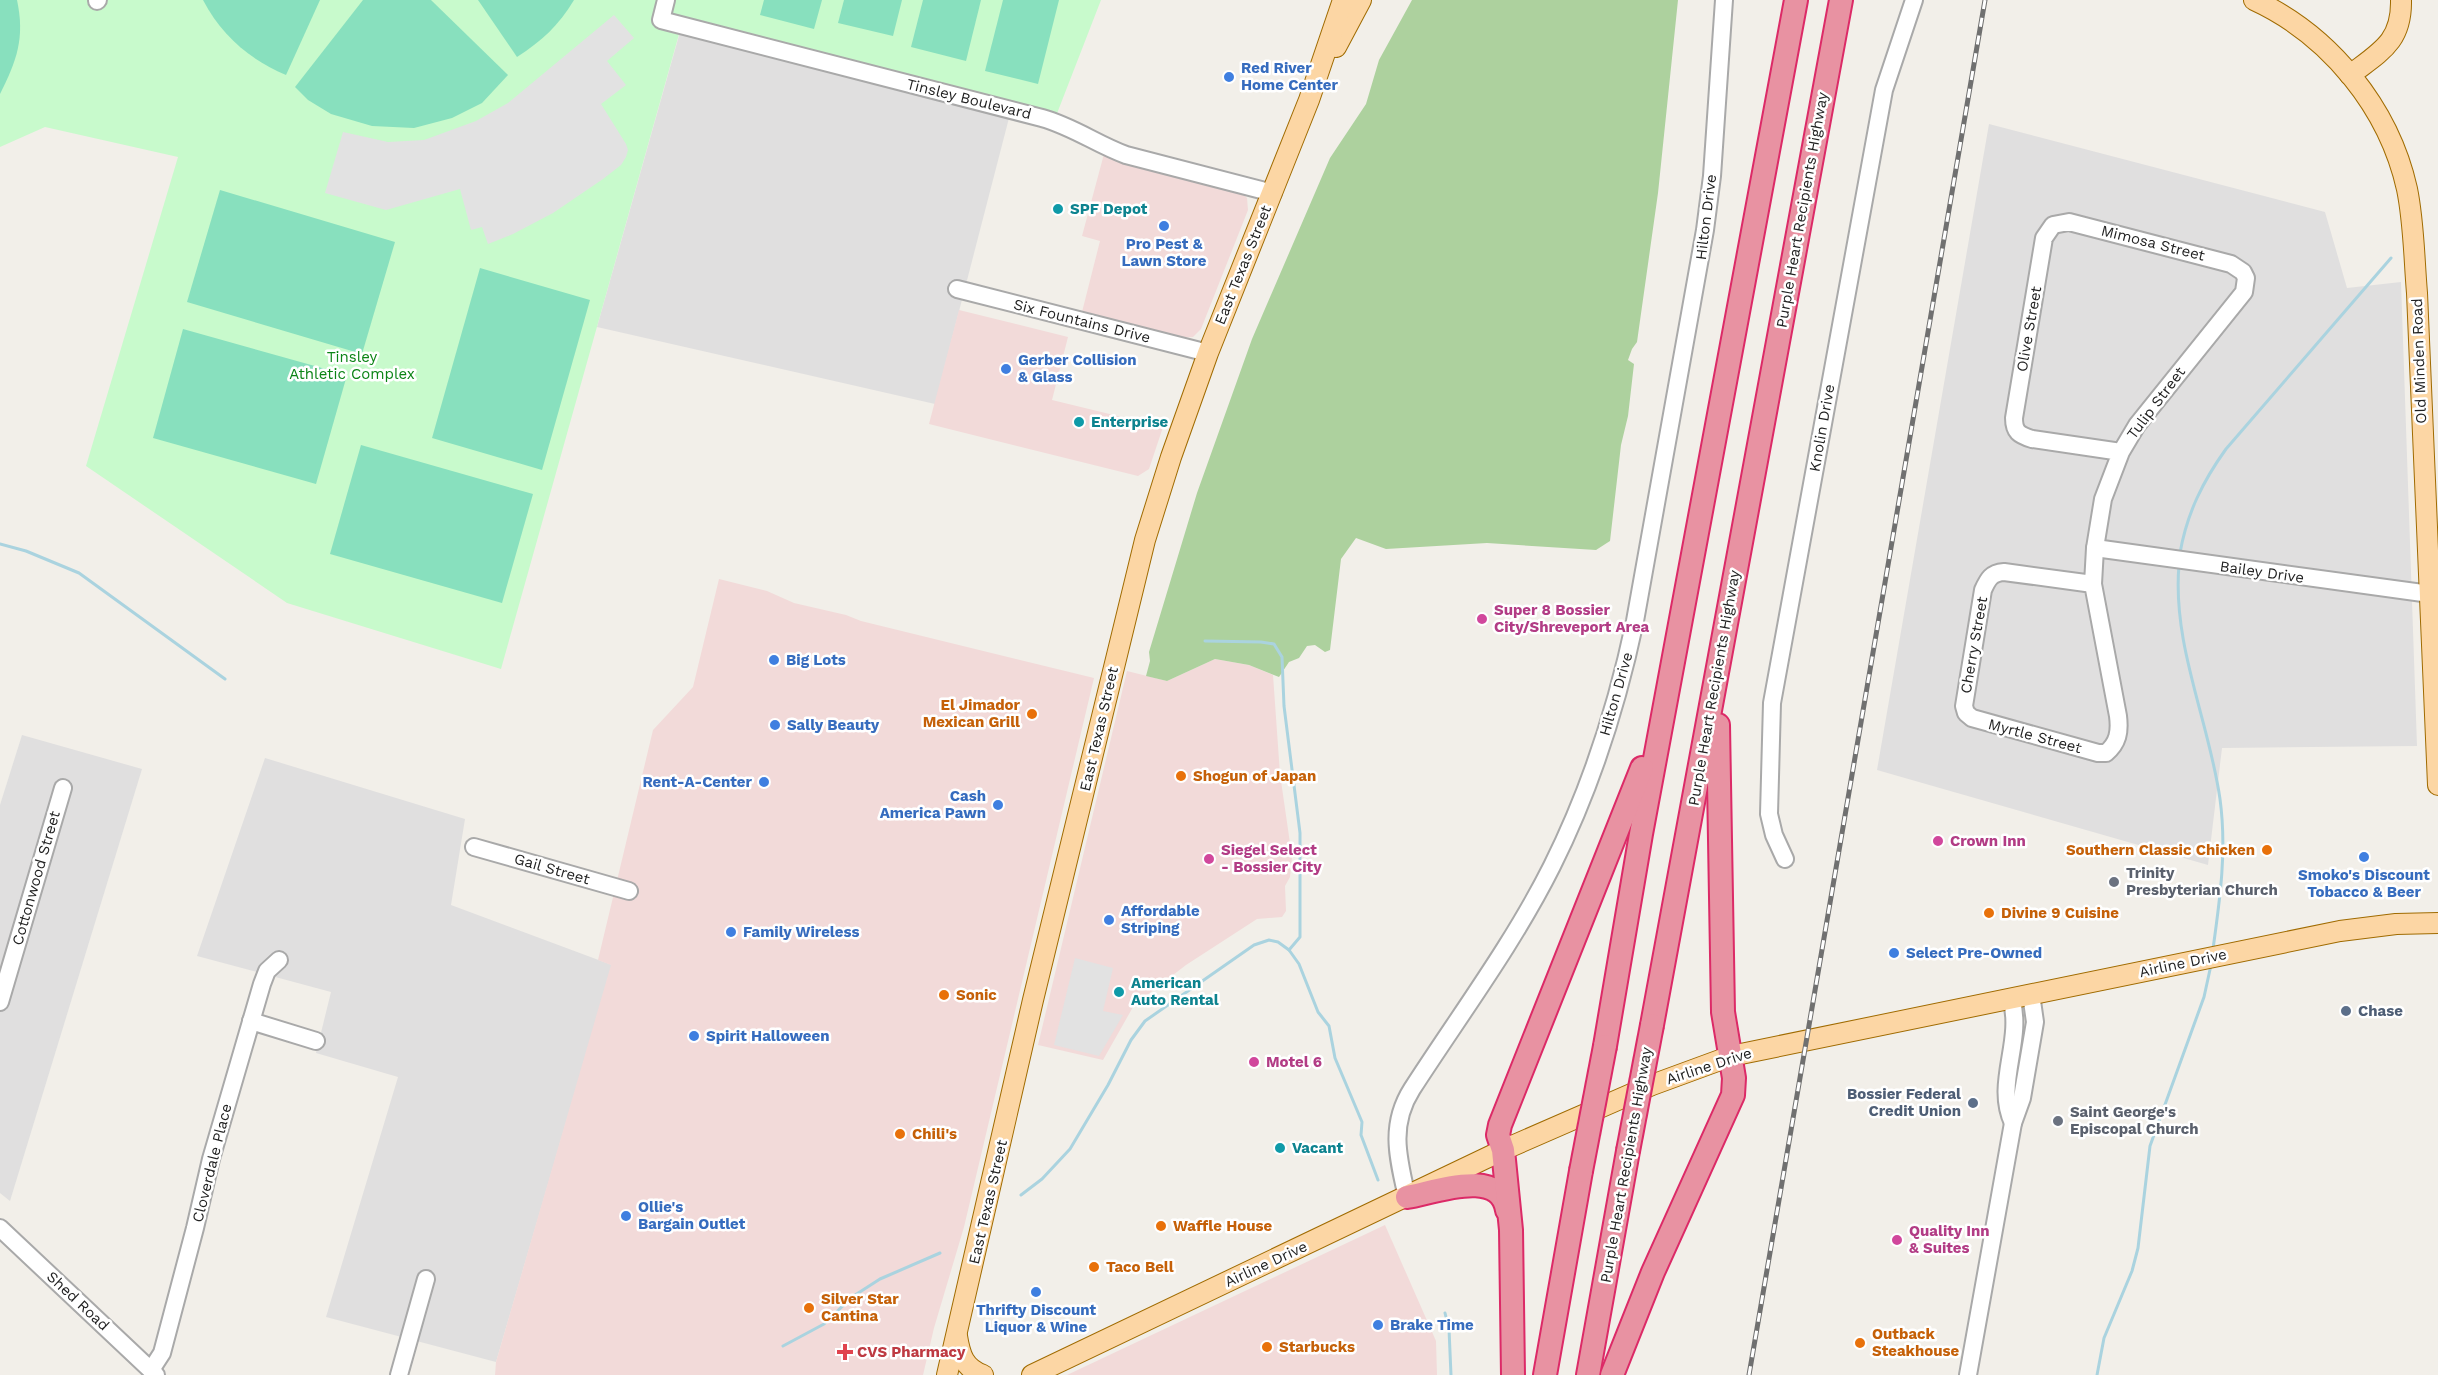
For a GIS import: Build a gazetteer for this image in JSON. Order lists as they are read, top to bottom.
{
  "streets": {
    "highway": ["Purple Heart Recipients Highway"],
    "main road": ["East Texas Street", "Old Minden Road", "Airline Drive"],
    "street": [
      "Tinsley Boulevard",
      "Hilton Drive",
      "Mimosa Street",
      "Six Fountains Drive",
      "Olive Street",
      "Tulip Street",
      "Knolin Drive",
      "Bailey Drive",
      "Cherry Street",
      "Myrtle Street",
      "Gail Street",
      "Cottonwood Street",
      "Cloverdale Place",
      "Shed Road"
    ]
  },
  "crossings": [
    ["Tinsley Boulevard", "East Texas Street"],
    ["Hilton Drive", "Airline Drive"],
    ["Mimosa Street", "Olive Street"],
    ["Mimosa Street", "Tulip Street"],
    ["East Texas Street", "Six Fountains Drive"],
    ["Olive Street", "Tulip Street"],
    ["Old Minden Road", "Bailey Drive"],
    ["Tulip Street", "Bailey Drive"],
    ["Tulip Street", "Cherry Street"],
    ["Tulip Street", "Myrtle Street"],
    ["Cherry Street", "Myrtle Street"],
    ["Cloverdale Place", "Shed Road"]
  ],
  "parks": ["Tinsley Athletic Complex"],
  "places": {
    "other": [
      "Red River Home Center",
      "SPF Depot",
      "Pro Pest & Lawn Store",
      "Gerber Collision & Glass",
      "Enterprise",
      "Super 8 Bossier City/Shreveport Area",
      "Big Lots",
      "El Jimador Mexican Grill",
      "Sally Beauty",
      "Shogun of Japan",
      "Rent-A-Center",
      "Cash America Pawn",
      "Crown Inn",
      "Southern Classic Chicken",
      "Smoko's Discount Tobacco & Beer",
      "Siegel Select - Bossier City",
      "Trinity Presbyterian Church",
      "Divine 9 Cuisine",
      "Affordable Striping",
      "Family Wireless",
      "Select Pre-Owned",
      "American Auto Rental",
      "Sonic",
      "Chase",
      "Spirit Halloween",
      "Motel 6",
      "Bossier Federal Credit Union",
      "Saint George's Episcopal Church",
      "Chili's",
      "Vacant",
      "Ollie's Bargain Outlet",
      "Waffle House",
      "Quality Inn & Suites",
      "Taco Bell",
      "Thrifty Discount Liquor & Wine",
      "Silver Star Cantina",
      "Brake Time",
      "Outback Steakhouse",
      "Starbucks"
    ],
    "health": ["CVS Pharmacy"]
  }
}
